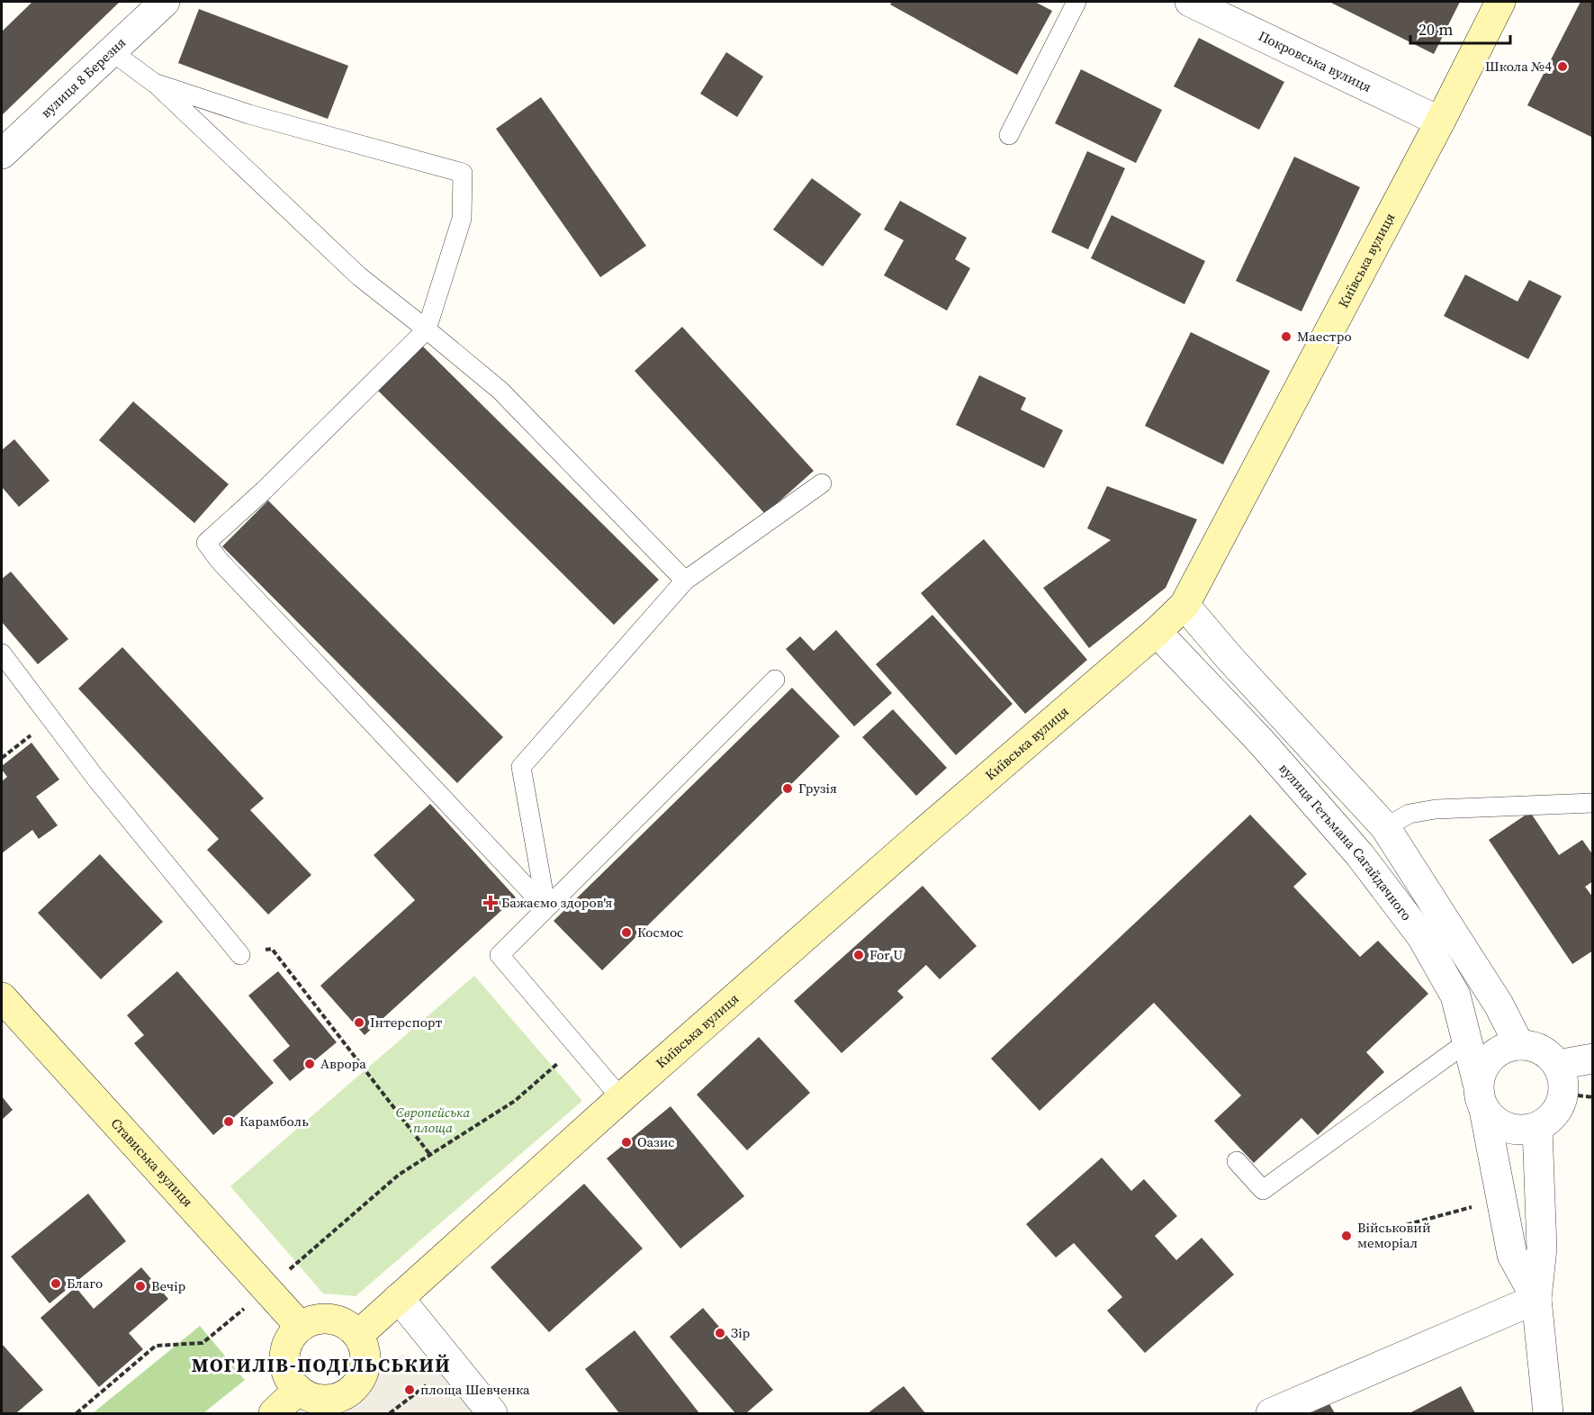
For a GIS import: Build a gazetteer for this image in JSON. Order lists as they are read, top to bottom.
{
  "streets": {
    "main road": ["Київська вулиця", "Стависька вулиця"],
    "street": ["Покровська вулиця", "вулиця 8 Березня", "вулиця Гетьмана Сагайдачного"]
  },
  "crossings": [
    ["Покровська вулиця", "Київська вулиця"],
    ["Київська вулиця", "вулиця Гетьмана Сагайдачного"],
    ["Київська вулиця", "Стависька вулиця"]
  ],
  "districts": ["МОГИЛІВ-ПОДІЛЬСЬКИЙ"],
  "parks": ["Європейська площа"],
  "places": {
    "other": [
      "Школа №4",
      "Маестро",
      "Грузія",
      "Космос",
      "For U",
      "Інтерспорт",
      "Аврора",
      "Карамболь",
      "Оазис",
      "Військовий меморіал",
      "Благо",
      "Вечір",
      "Зір",
      "площа Шевченка"
    ],
    "health": ["Бажаємо здоров'я"]
  },
  "scale_bar": "20 m"
}
